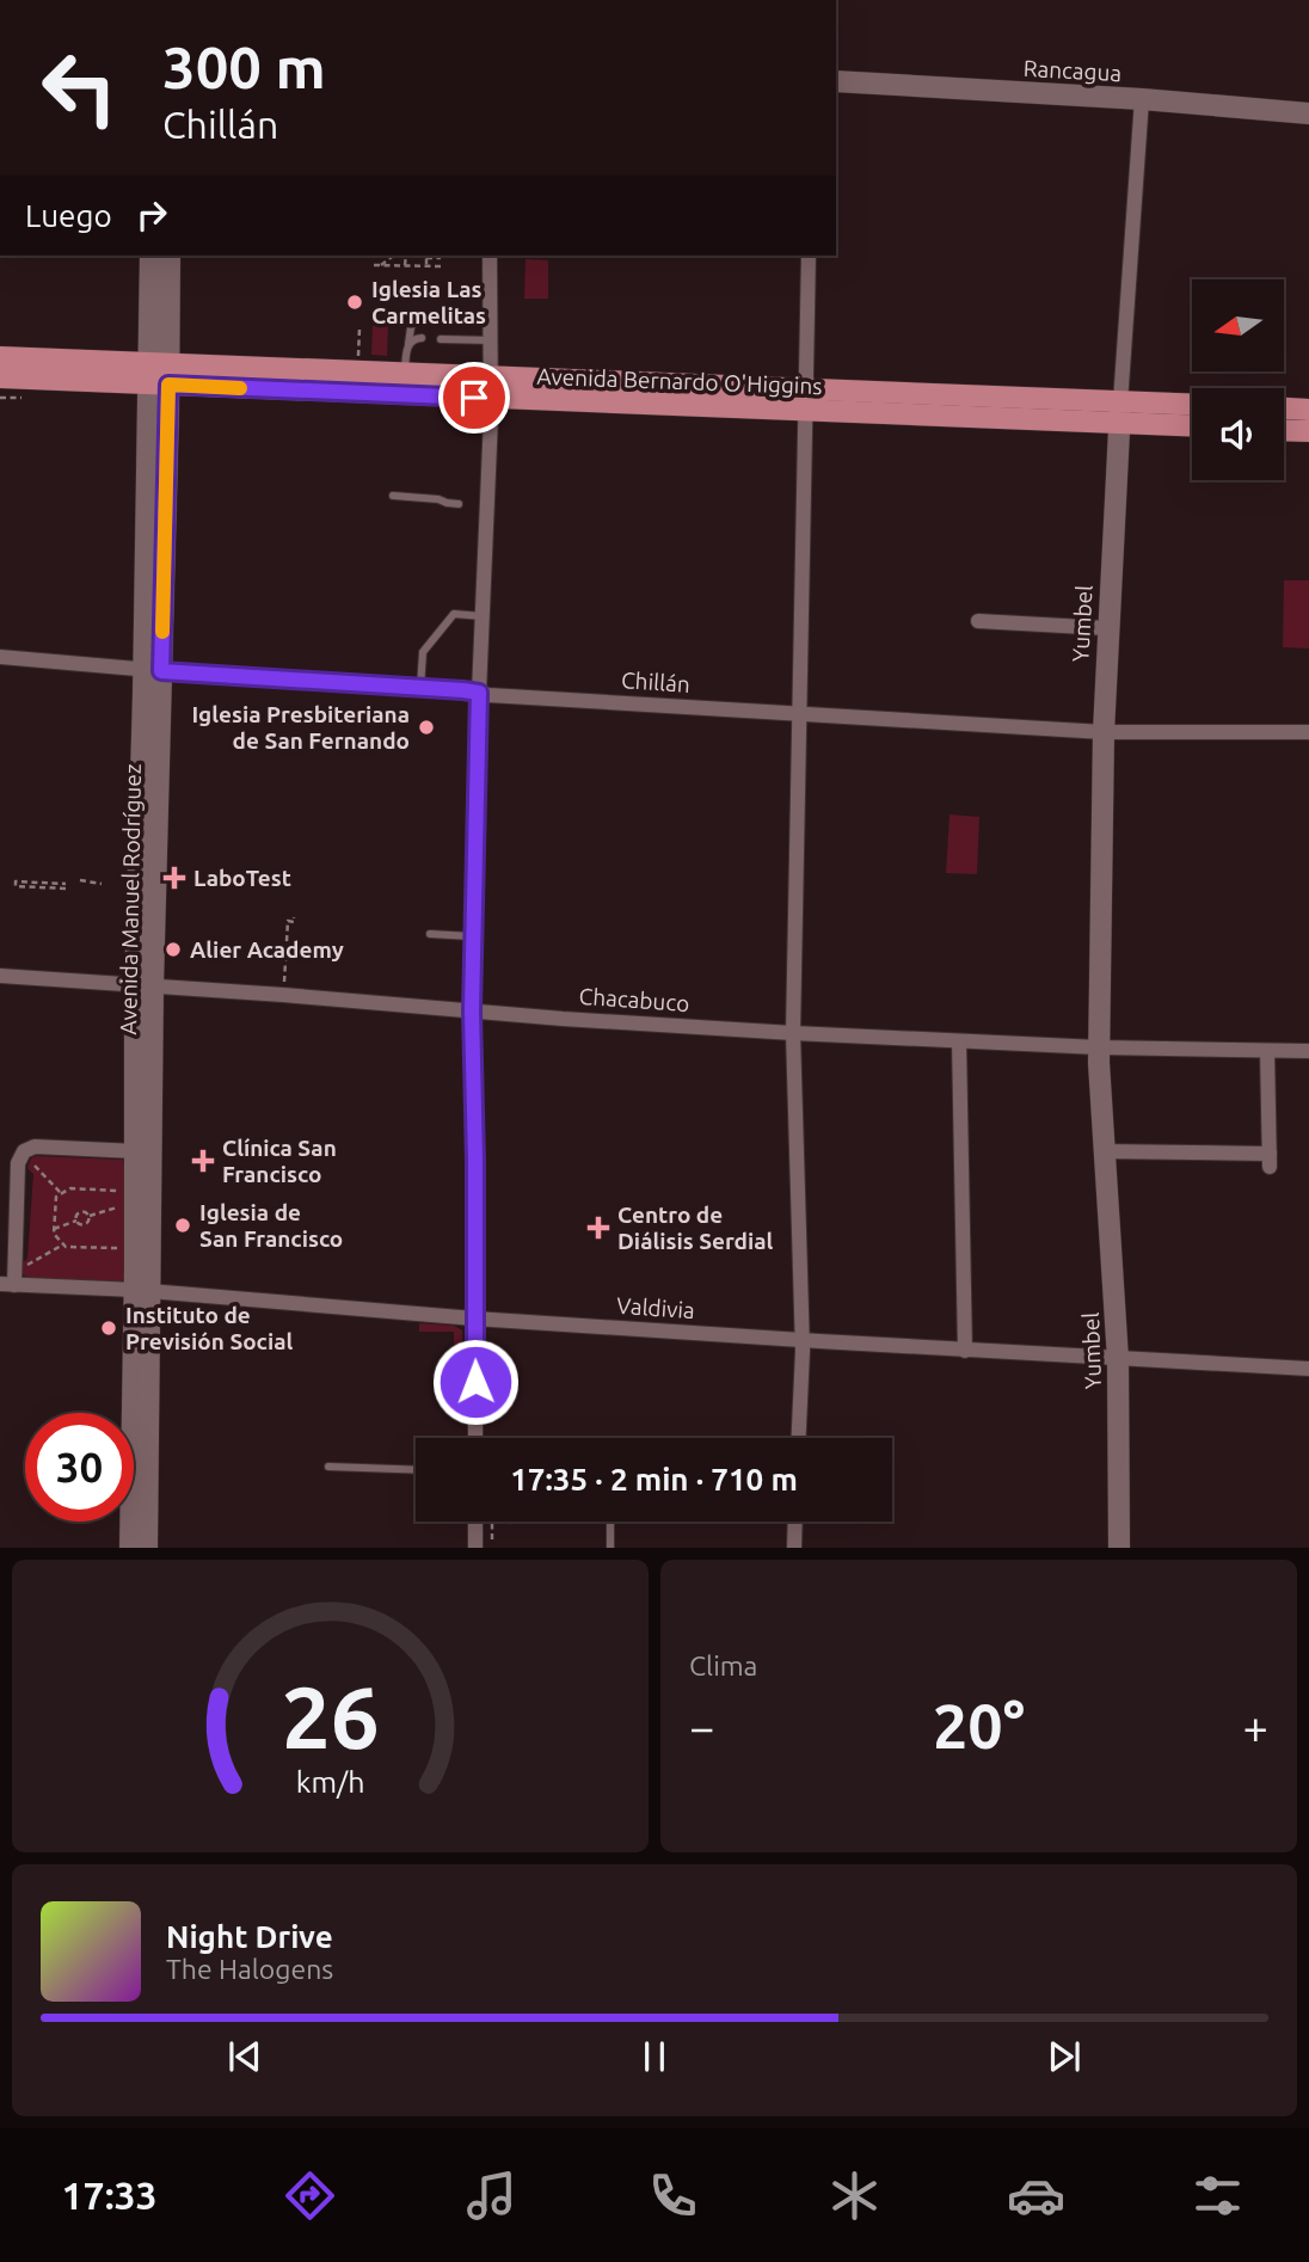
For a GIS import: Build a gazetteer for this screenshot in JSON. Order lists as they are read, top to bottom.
{
  "streets": {
    "main road": [
      "Rancagua",
      "Avenida Bernardo O'Higgins",
      "Yumbel",
      "Avenida Manuel Rodríguez"
    ],
    "street": ["Chillán", "Chacabuco", "Valdivia"]
  },
  "crossings": [
    ["Rancagua", "Yumbel"],
    ["Avenida Bernardo O'Higgins", "Yumbel"],
    ["Avenida Bernardo O'Higgins", "Avenida Manuel Rodríguez"],
    ["Yumbel", "Chillán"],
    ["Yumbel", "Chacabuco"],
    ["Yumbel", "Valdivia"],
    ["Chillán", "Avenida Manuel Rodríguez"],
    ["Avenida Manuel Rodríguez", "Chacabuco"],
    ["Avenida Manuel Rodríguez", "Valdivia"]
  ],
  "places": {
    "other": [
      "Iglesia Las Carmelitas",
      "Iglesia Presbiteriana de San Fernando",
      "Alier Academy",
      "Iglesia de San Francisco",
      "Instituto de Previsión Social"
    ],
    "health": ["LaboTest", "Clínica San Francisco", "Centro de Diálisis Serdial"]
  },
  "north": "left",
  "page": {
    "turn": ["300 m", "Chillán"],
    "then": "Luego",
    "limit": "30",
    "trip": "17:35 · 2 min · 710 m",
    "tile": "Clima",
    "heat": ["−", "20°", "+"],
    "song": ["Night Drive", "The Halogens"],
    "tabs": "17:33",
    "gauge": ["26", "km/h"]
  }
}
